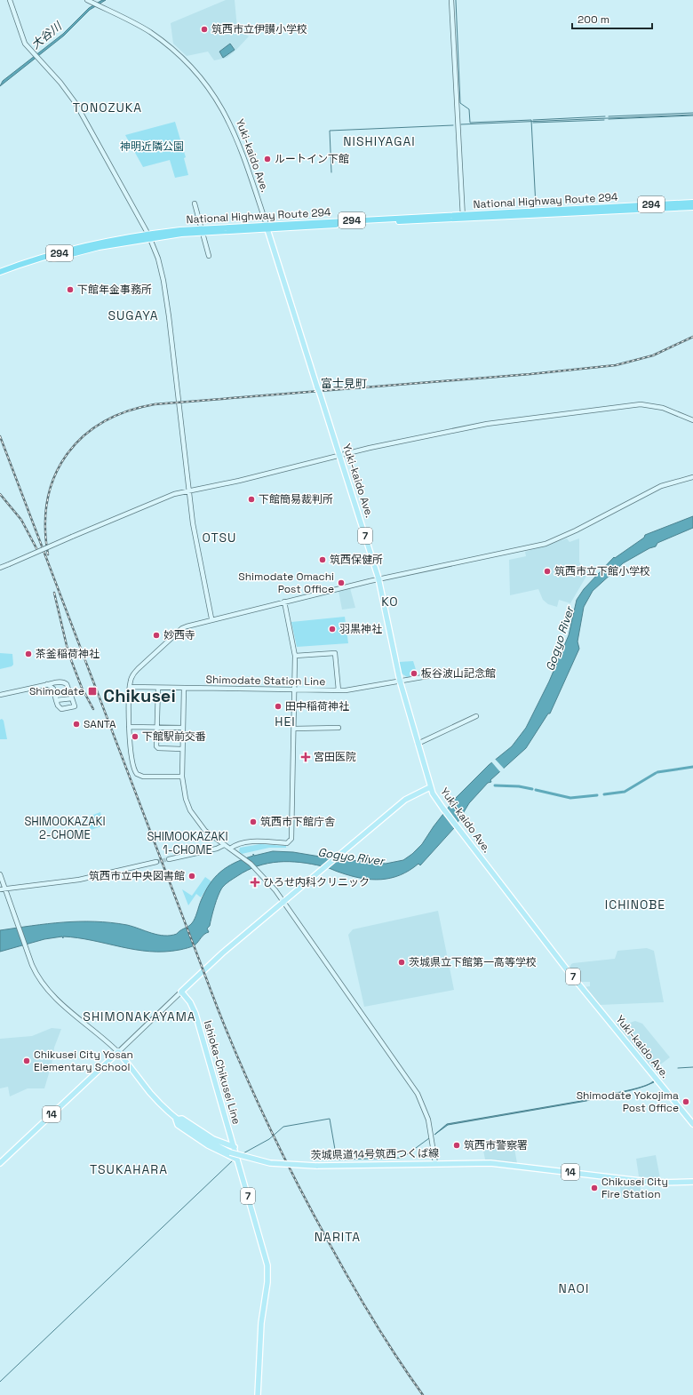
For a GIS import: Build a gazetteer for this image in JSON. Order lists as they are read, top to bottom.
{
  "streets": {
    "highway": ["National Highway Route 294", "294"],
    "main road": [
      "Yuki-kaido Ave.",
      "7",
      "Ishioka-Chikusei Line",
      "14",
      "茨城県道14号筑西つくば線"
    ],
    "street": ["Shimodate Station Line"]
  },
  "crossings": [
    ["Yuki-kaido Ave.", "National Highway Route 294"],
    ["Yuki-kaido Ave.", "Shimodate Station Line"],
    ["14", "茨城県道14号筑西つくば線"]
  ],
  "districts": [
    "TONOZUKA",
    "NISHIYAGAI",
    "SUGAYA",
    "富士見町",
    "OTSU",
    "KO",
    "Chikusei",
    "HEI",
    "SHIMOOKAZAKI 2-CHOME",
    "SHIMOOKAZAKI 1-CHOME",
    "ICHINOBE",
    "SHIMONAKAYAMA",
    "TSUKAHARA",
    "NARITA",
    "NAOI"
  ],
  "water": ["大谷川", "Gogyo River"],
  "parks": ["神明近隣公園"],
  "places": {
    "other": [
      "筑西市立伊讃小学校",
      "ルートイン下館",
      "下館年金事務所",
      "下館簡易裁判所",
      "筑西保健所",
      "筑西市立下館小学校",
      "Shimodate Omachi Post Office",
      "羽黒神社",
      "妙西寺",
      "茶釜稲荷神社",
      "板谷波山記念館",
      "田中稲荷神社",
      "SANTA",
      "下館駅前交番",
      "筑西市下館庁舎",
      "筑西市立中央図書館",
      "茨城県立下館第一高等学校",
      "Chikusei City Yosan Elementary School",
      "Shimodate Yokojima Post Office",
      "筑西市警察署",
      "Chikusei City Fire Station"
    ],
    "transit": ["Shimodate"],
    "health": ["宮田医院", "ひろせ内科クリニック"]
  },
  "scale_bar": "200 m"
}
